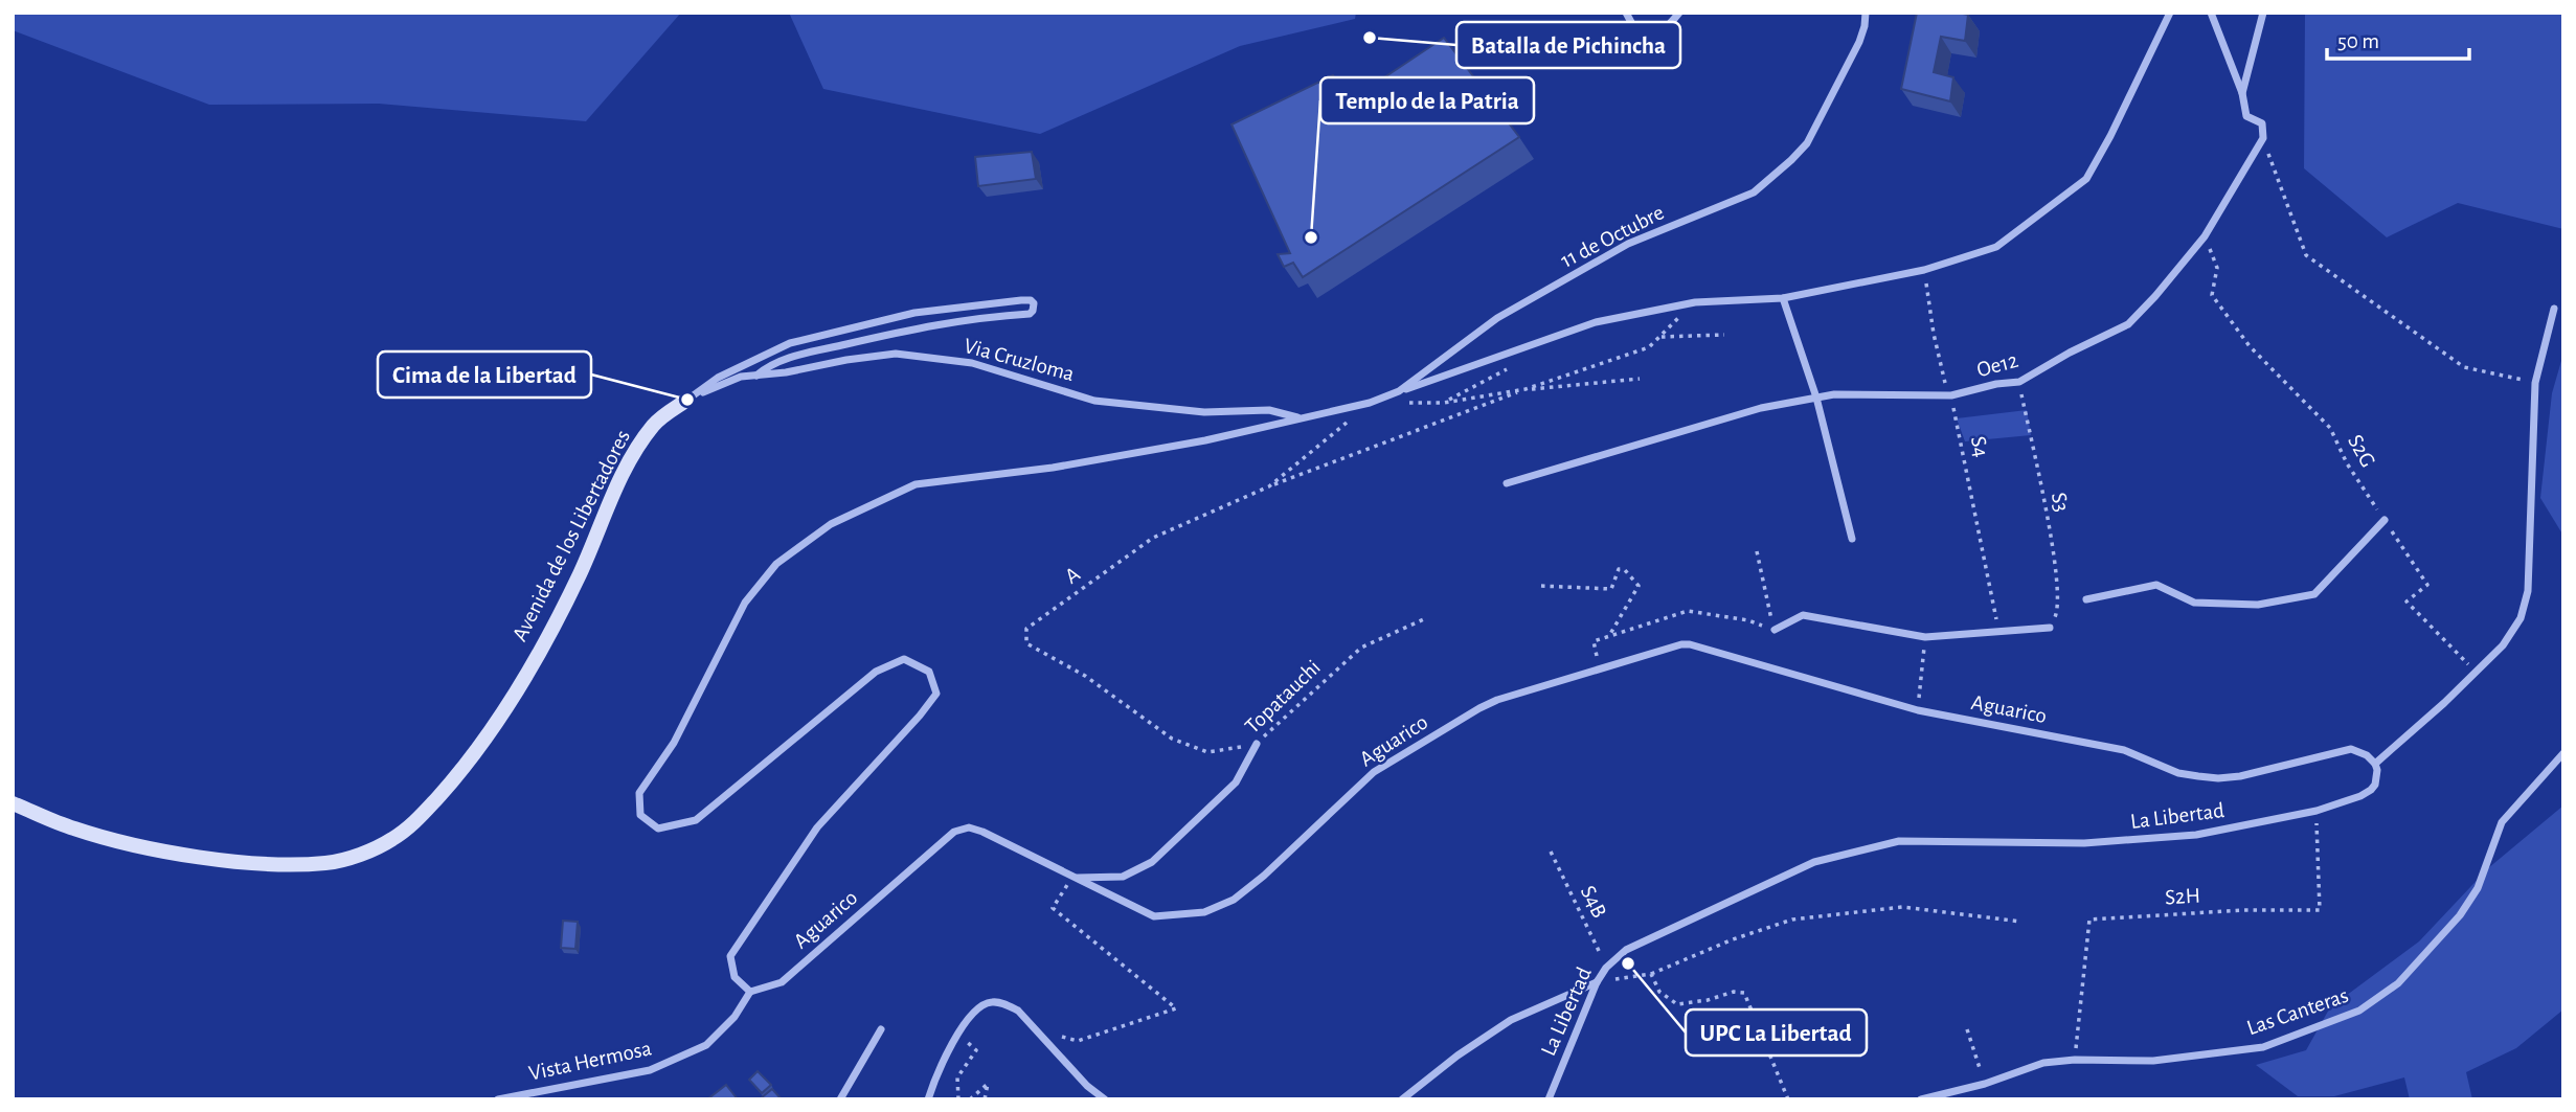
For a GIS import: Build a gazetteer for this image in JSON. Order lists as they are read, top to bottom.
{
  "streets": {
    "street": [
      "11 de Octubre",
      "Via Cruzloma",
      "Oe12",
      "Avenida de los Libertadores",
      "Topatauchi",
      "Aguarico",
      "La Libertad",
      "Las Canteras",
      "Vista Hermosa"
    ],
    "path": [
      "S4",
      "S2G",
      "S3",
      "A",
      "S2H",
      "S4B"
    ]
  },
  "crossings": [
    ["11 de Octubre", "Via Cruzloma"],
    ["Via Cruzloma", "Avenida de los Libertadores"],
    ["Oe12", "S4"],
    ["Oe12", "S2G"],
    ["Oe12", "S3"],
    ["S2G", "La Libertad"],
    ["A", "Topatauchi"],
    ["Topatauchi", "Aguarico"],
    ["Aguarico", "La Libertad"],
    ["Aguarico", "Vista Hermosa"],
    ["La Libertad", "S2H"],
    ["La Libertad", "S4B"],
    ["S2H", "Las Canteras"]
  ],
  "places": [
    "Batalla de Pichincha",
    "Templo de la Patria",
    "Cima de la Libertad",
    "UPC La Libertad"
  ],
  "scale_bar": "50 m"
}
